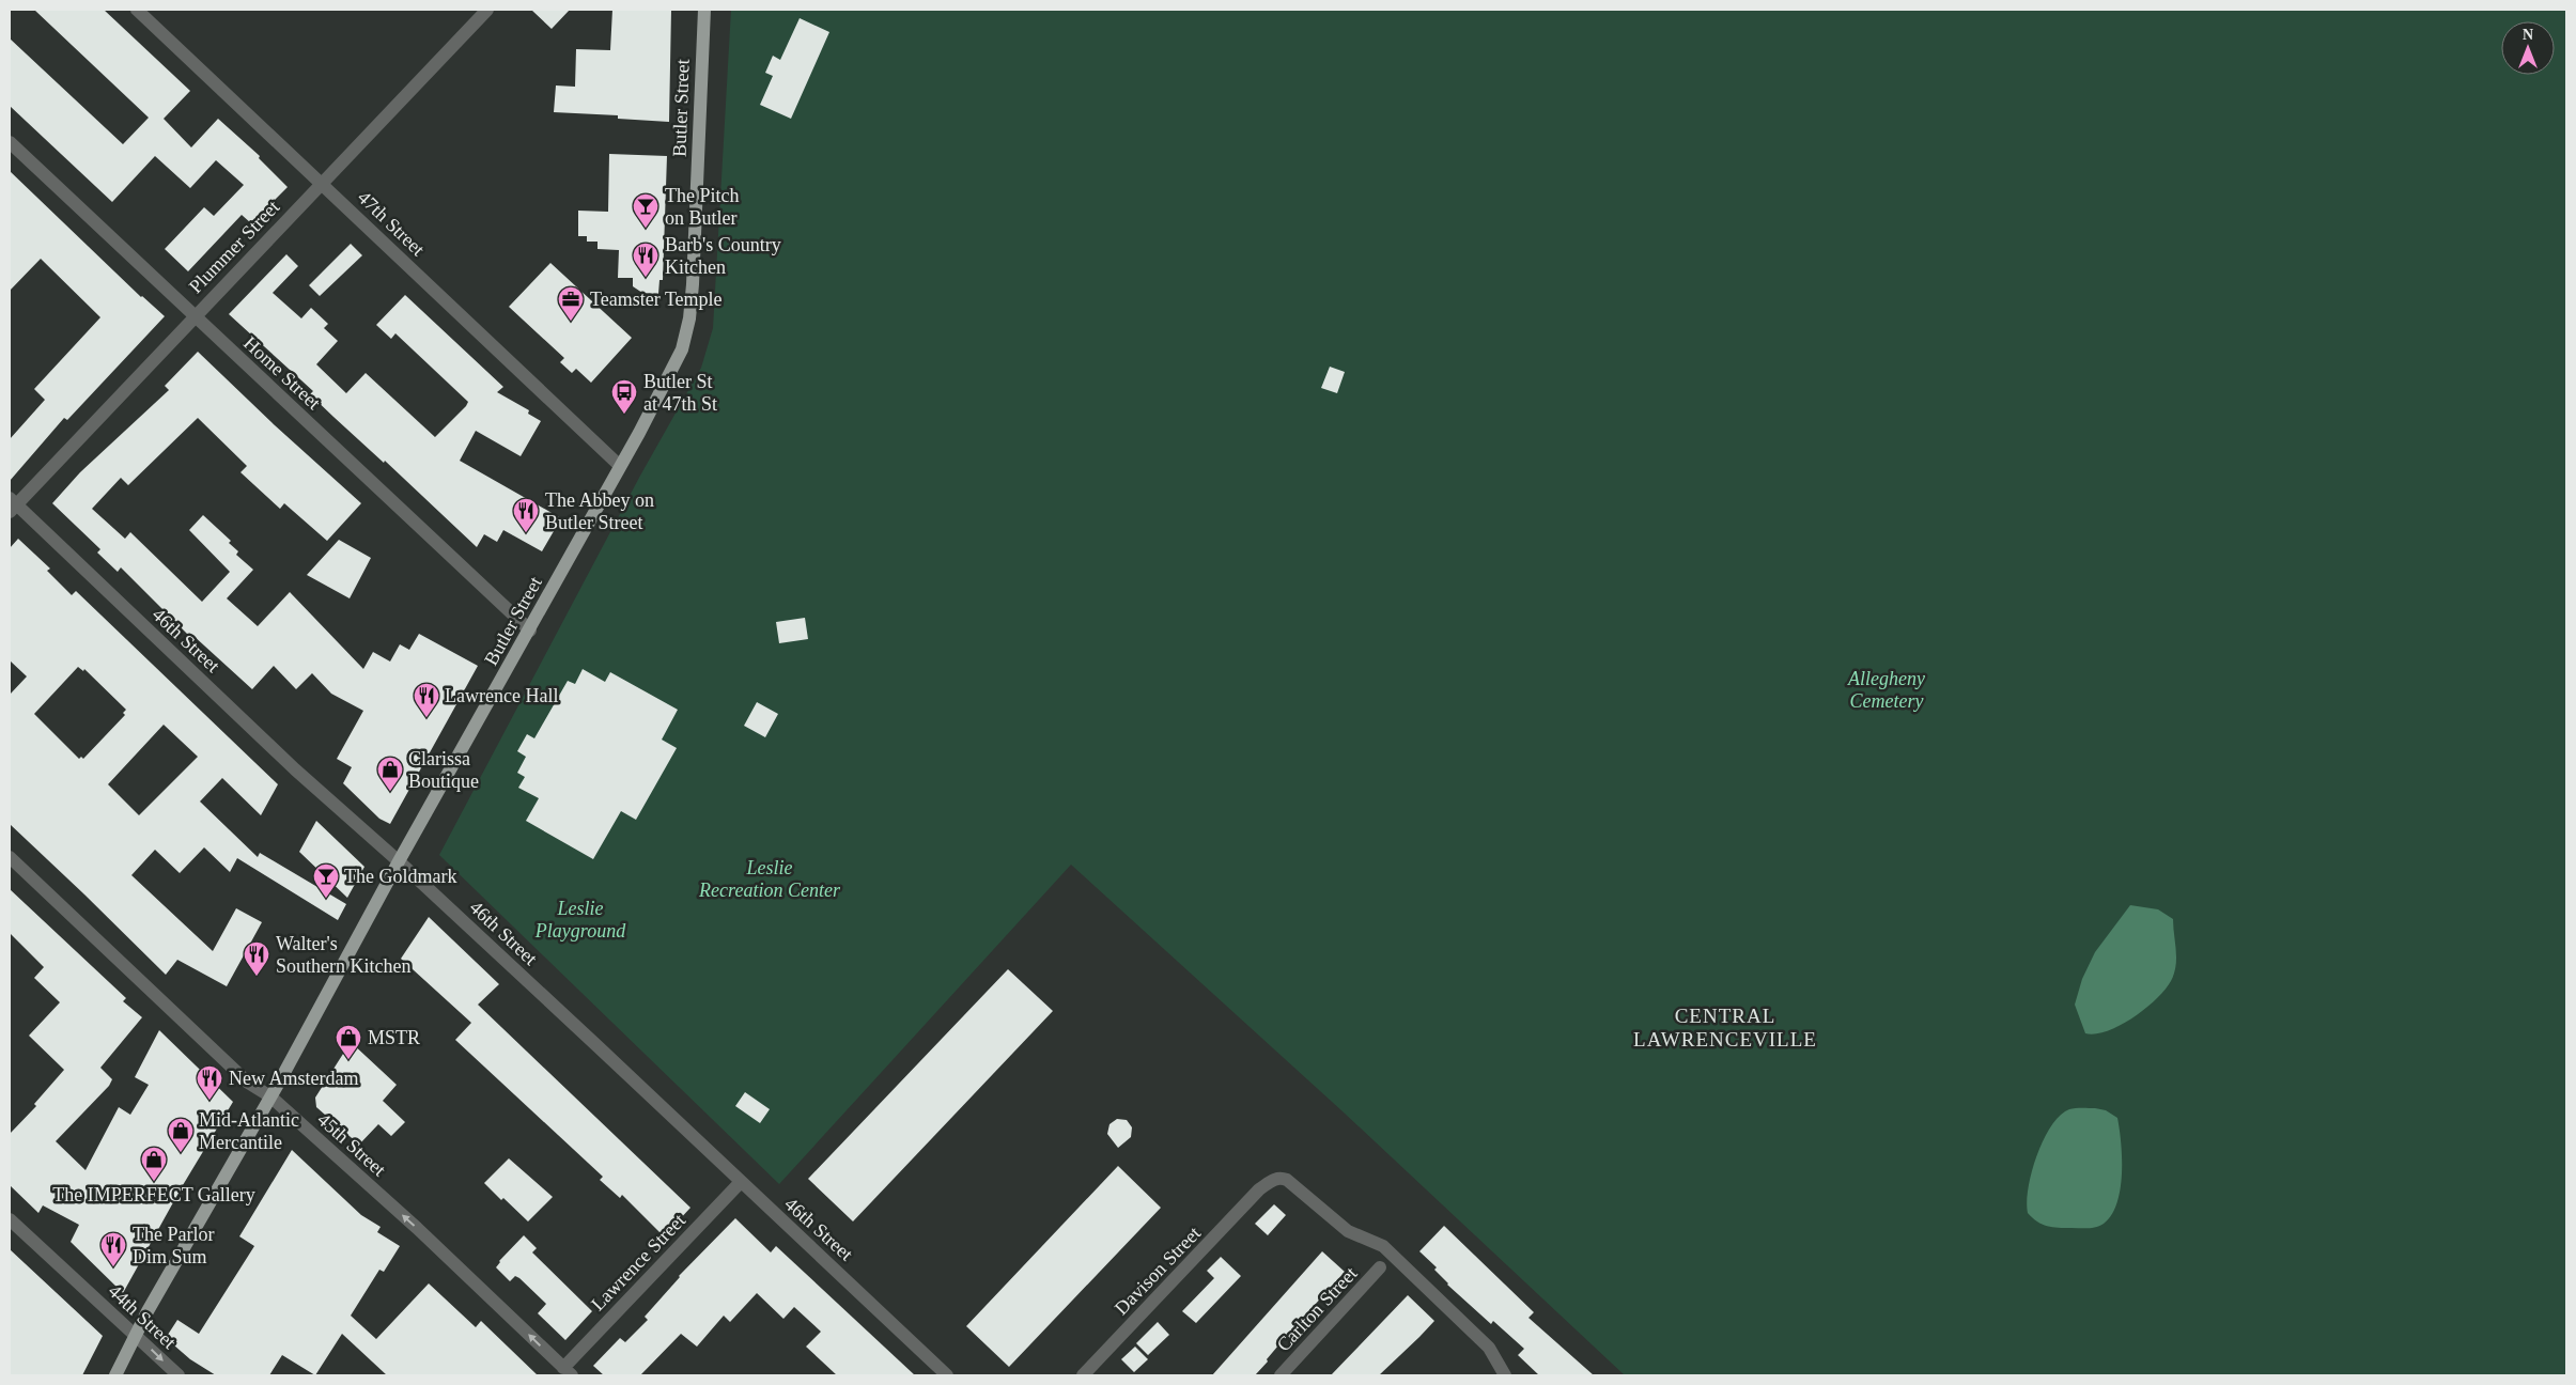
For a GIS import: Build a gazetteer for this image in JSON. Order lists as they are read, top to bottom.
{
  "streets": {
    "main road": ["Butler Street"],
    "street": [
      "47th Street",
      "Plummer Street",
      "Home Street",
      "46th Street",
      "45th Street",
      "Lawrence Street",
      "Davison Street",
      "Carlton Street",
      "44th Street"
    ]
  },
  "crossings": [
    ["Butler Street", "47th Street"],
    ["Butler Street", "Home Street"],
    ["Butler Street", "46th Street"],
    ["Butler Street", "45th Street"],
    ["Butler Street", "44th Street"],
    ["47th Street", "Plummer Street"],
    ["Plummer Street", "Home Street"],
    ["Plummer Street", "46th Street"],
    ["46th Street", "Lawrence Street"],
    ["45th Street", "Lawrence Street"]
  ],
  "one_way": ["45th Street"],
  "districts": ["CENTRAL LAWRENCEVILLE"],
  "parks": ["Allegheny Cemetery", "Leslie Recreation Center", "Leslie Playground"],
  "places": {
    "bar": ["The Pitch on Butler", "The Goldmark"],
    "restaurant": [
      "Barb's Country Kitchen",
      "The Abbey on Butler Street",
      "Lawrence Hall",
      "Walter's Southern Kitchen",
      "New Amsterdam",
      "The Parlor Dim Sum"
    ],
    "office": ["Teamster Temple"],
    "bus stop": ["Butler St at 47th St"],
    "shop": [
      "Clarissa Boutique",
      "MSTR",
      "Mid-Atlantic Mercantile",
      "The IMPERFECT Gallery"
    ]
  },
  "north": "top"
}
